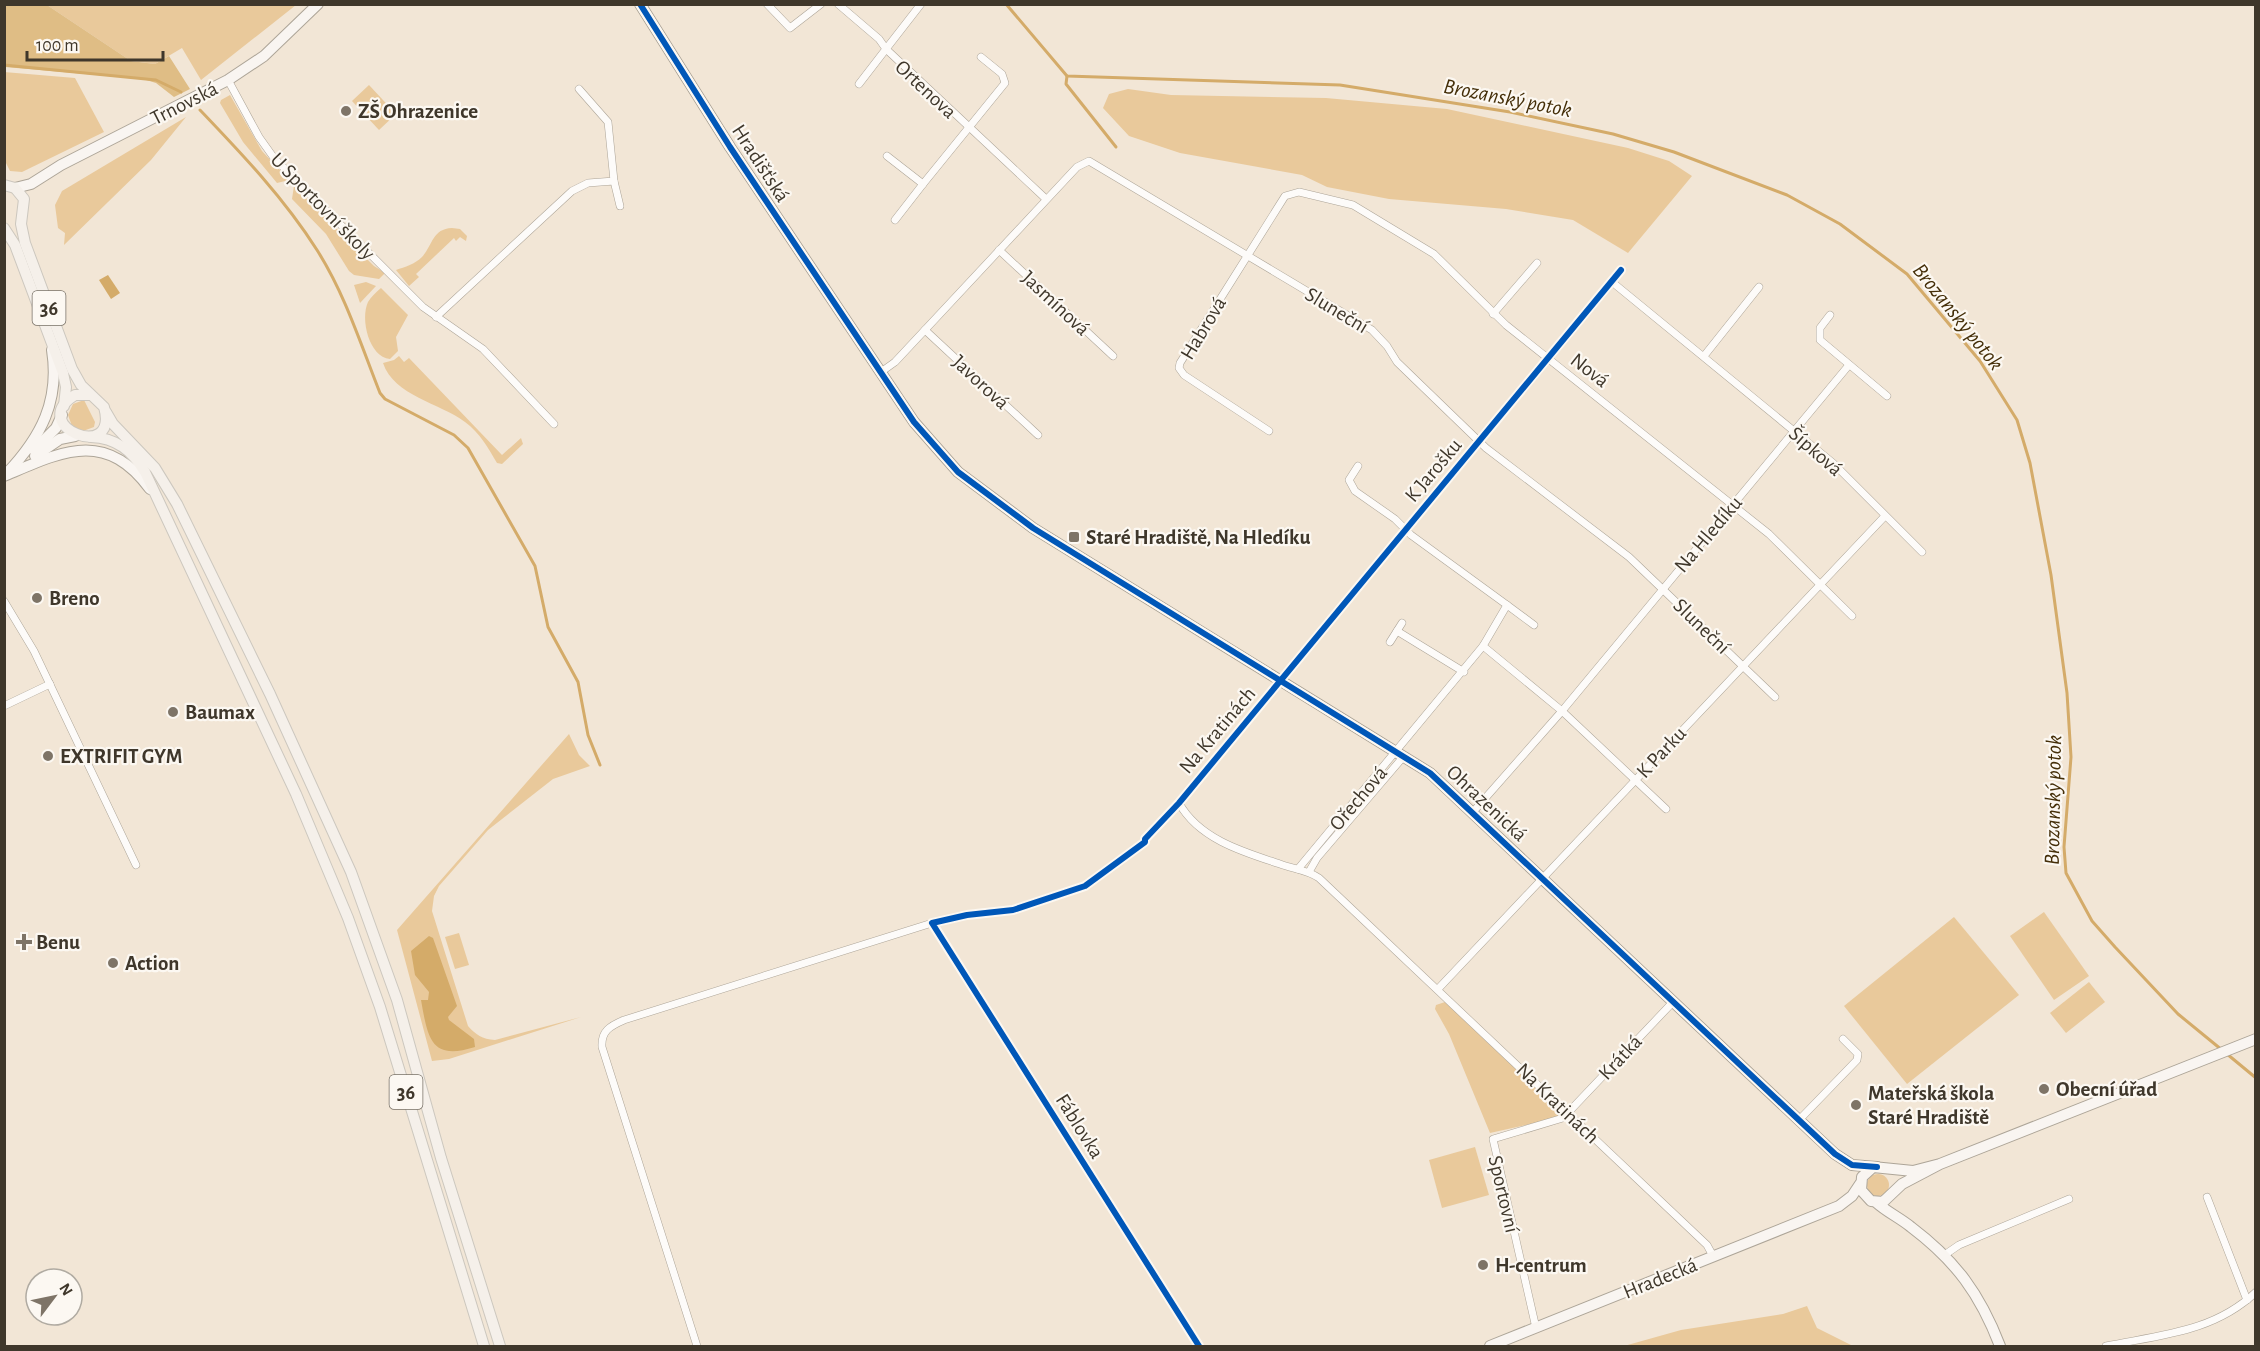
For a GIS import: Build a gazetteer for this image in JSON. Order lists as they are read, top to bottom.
{
  "streets": {
    "main road": ["36"],
    "street": [
      "Ortenova",
      "Trnovská",
      "Hradišťská",
      "U Sportovní školy",
      "Jasmínová",
      "Sluneční",
      "Habrová",
      "Nová",
      "Javorová",
      "Šípková",
      "K Jarošku",
      "Na Hledíku",
      "Na Kratinách",
      "K Parku",
      "Ořechová",
      "Ohrazenická",
      "Krátká",
      "Fáblovka",
      "Sportovní",
      "Hradecká"
    ]
  },
  "crossings": [
    ["Ortenova", "Sluneční"],
    ["Trnovská", "U Sportovní školy"],
    ["Trnovská", "36"],
    ["Hradišťská", "Sluneční"],
    ["Hradišťská", "Ohrazenická"],
    ["Jasmínová", "Sluneční"],
    ["Sluneční", "Habrová"],
    ["Sluneční", "Nová"],
    ["Sluneční", "Javorová"],
    ["Sluneční", "K Jarošku"],
    ["Sluneční", "Na Hledíku"],
    ["Sluneční", "K Parku"],
    ["Sluneční", "Ohrazenická"],
    ["Habrová", "Nová"],
    ["Nová", "K Jarošku"],
    ["Nová", "Na Hledíku"],
    ["Nová", "K Parku"],
    ["Šípková", "K Jarošku"],
    ["Šípková", "Na Hledíku"],
    ["Šípková", "K Parku"],
    ["K Jarošku", "Na Kratinách"],
    ["K Jarošku", "Ohrazenická"],
    ["Na Hledíku", "Ohrazenická"],
    ["Na Kratinách", "K Parku"],
    ["Na Kratinách", "Ořechová"],
    ["Na Kratinách", "Ohrazenická"],
    ["Na Kratinách", "Krátká"],
    ["Na Kratinách", "Sportovní"],
    ["Na Kratinách", "Hradecká"],
    ["K Parku", "Ohrazenická"],
    ["Ořechová", "Ohrazenická"],
    ["Ohrazenická", "Krátká"],
    ["Ohrazenická", "Hradecká"],
    ["Krátká", "Sportovní"],
    ["Sportovní", "Hradecká"]
  ],
  "water": ["Brozanský potok"],
  "places": {
    "other": [
      "ZŠ Ohrazenice",
      "Breno",
      "Baumax",
      "EXTRIFIT GYM",
      "Action",
      "Obecní úřad",
      "Mateřská škola Staré Hradiště",
      "H-centrum"
    ],
    "transit": ["Staré Hradiště, Na Hledíku"],
    "health": ["Benu"]
  },
  "scale_bar": "100 m",
  "north": "top right"
}
